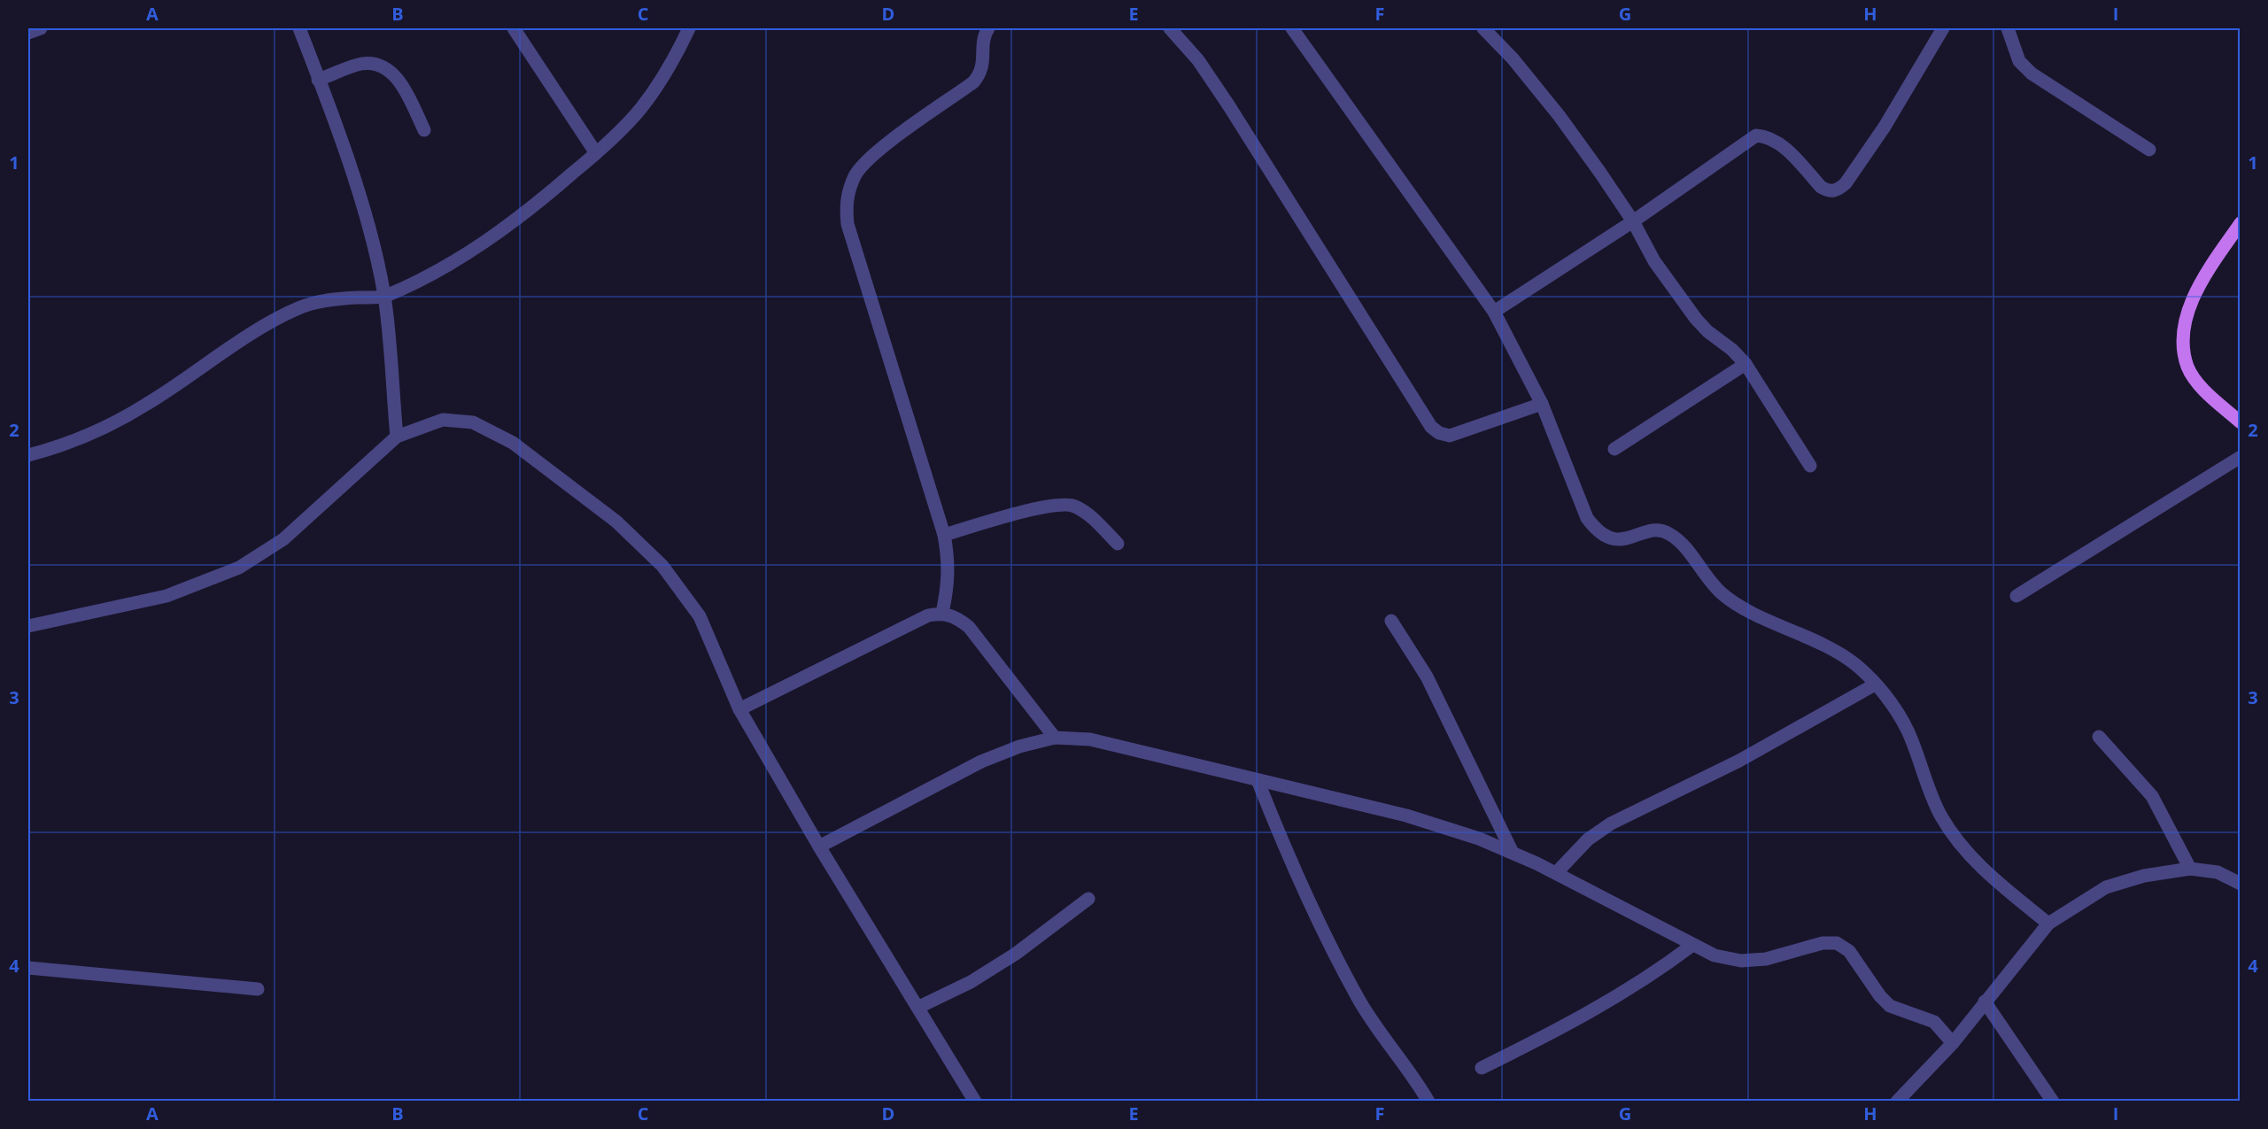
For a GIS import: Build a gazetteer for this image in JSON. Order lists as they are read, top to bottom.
{
  "grid": {
    "columns": [
      "A",
      "B",
      "C",
      "D",
      "E",
      "F",
      "G",
      "H",
      "I"
    ],
    "rows": [
      "1",
      "2",
      "3",
      "4"
    ]
  }
}
